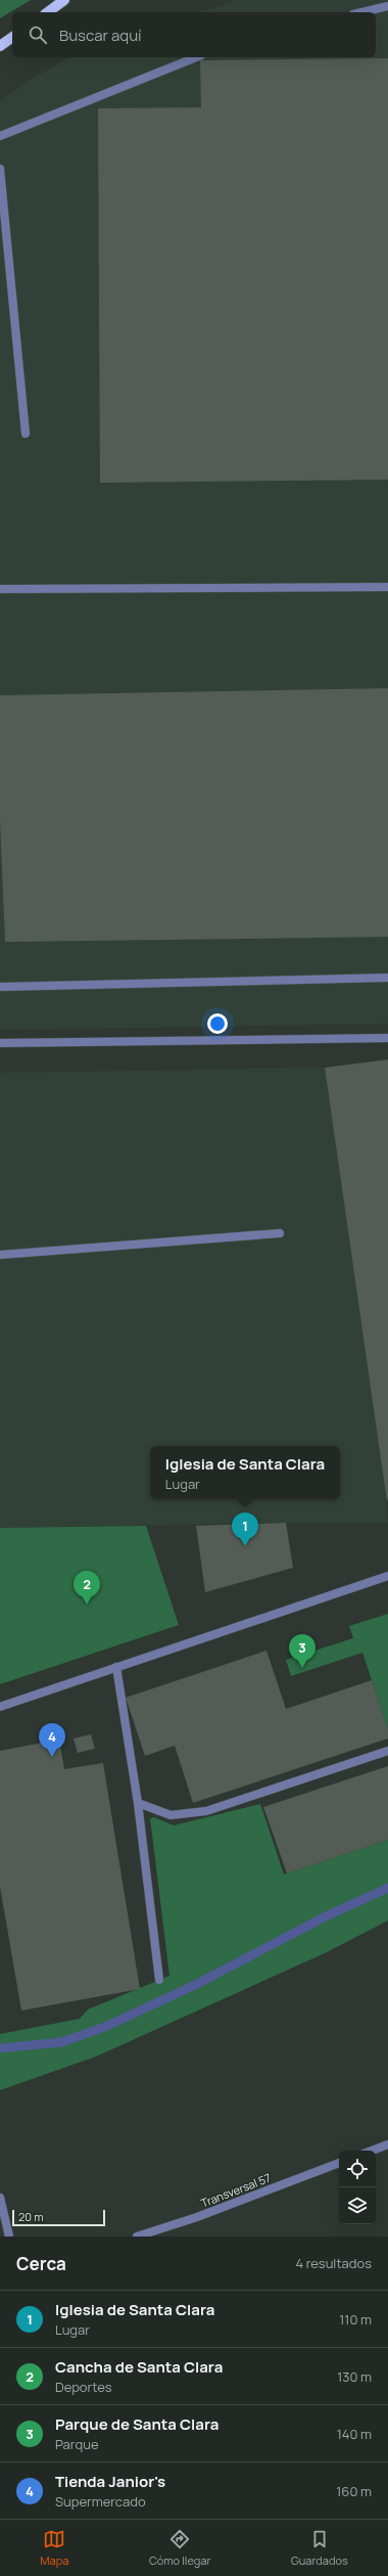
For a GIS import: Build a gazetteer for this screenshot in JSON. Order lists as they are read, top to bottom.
{
  "streets": {
    "street": ["Transversal 57"]
  },
  "scale_bar": "20 m",
  "page": {
    "search": "Buscar aquí",
    "popup": ["Iglesia de Santa Clara", "Lugar"],
    "pins": [
      "1",
      "2",
      "3",
      "4"
    ],
    "scale": "20 m",
    "heading": ["Cerca", "4 resultados"],
    "list": [
      {
        "mark": "1",
        "name": "Iglesia de Santa Clara",
        "note": "Lugar",
        "value": "110 m"
      },
      {
        "mark": "2",
        "name": "Cancha de Santa Clara",
        "note": "Deportes",
        "value": "130 m"
      },
      {
        "mark": "3",
        "name": "Parque de Santa Clara",
        "note": "Parque",
        "value": "140 m"
      },
      {
        "mark": "4",
        "name": "Tienda Janior's",
        "note": "Supermercado",
        "value": "160 m"
      }
    ],
    "nav": ["Mapa", "Cómo llegar", "Guardados"]
  }
}
